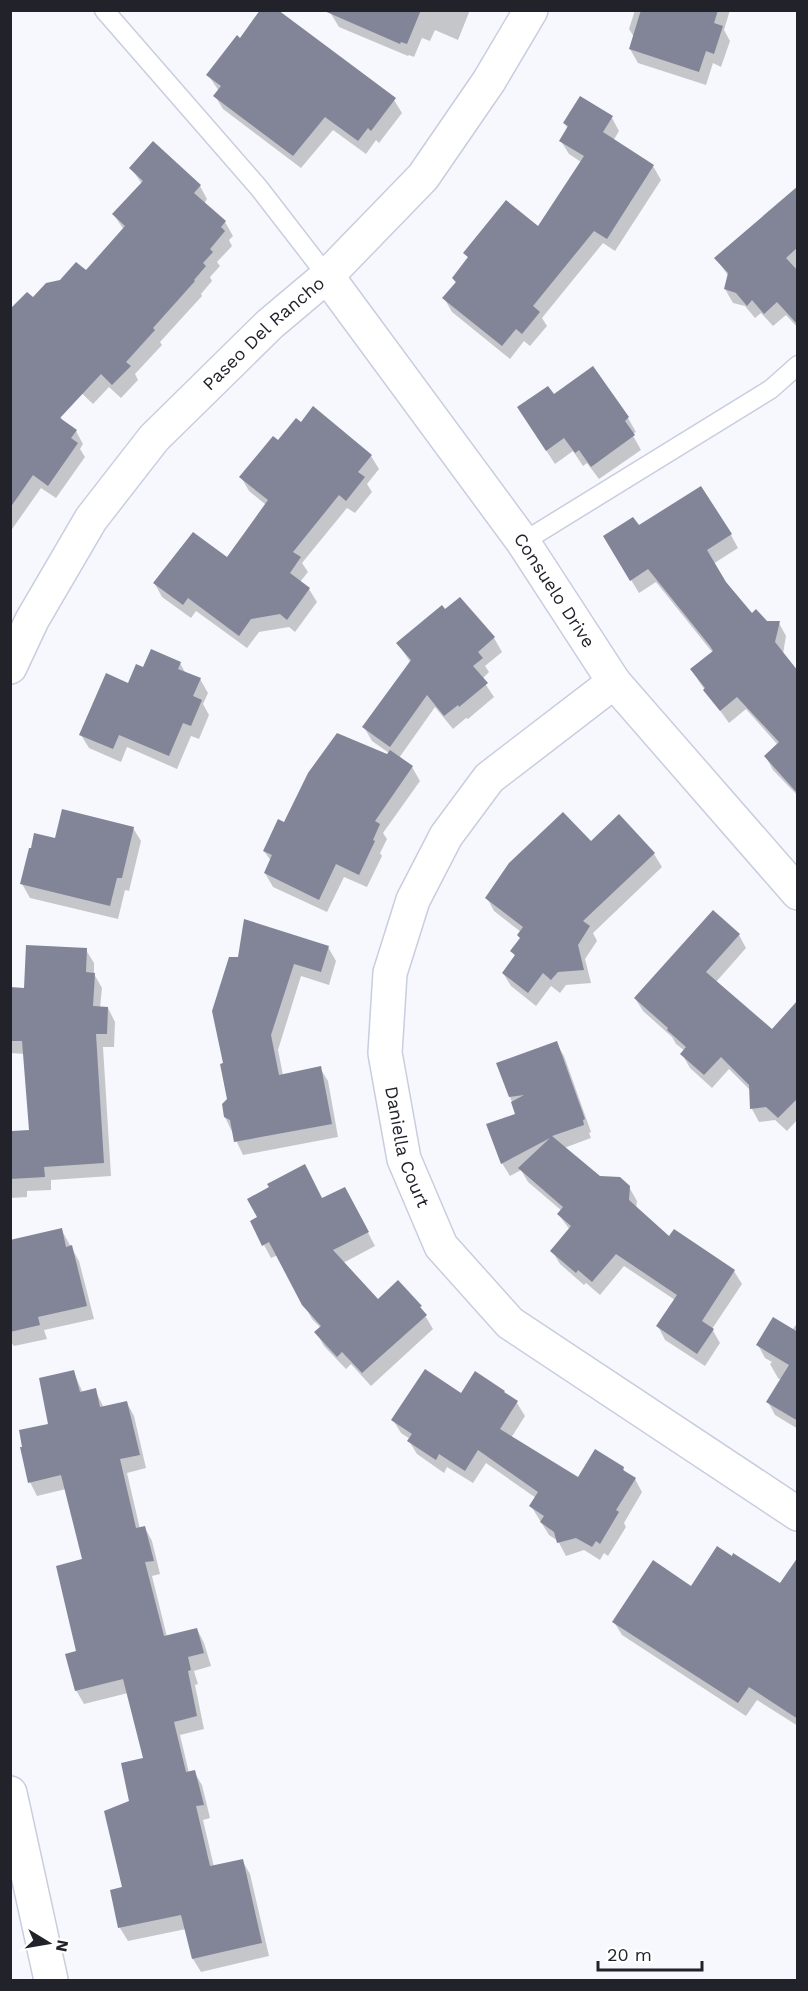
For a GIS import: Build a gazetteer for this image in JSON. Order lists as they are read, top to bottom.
{
  "streets": {
    "street": ["Paseo Del Rancho", "Consuelo Drive", "Daniella Court"]
  },
  "crossings": [
    ["Paseo Del Rancho", "Consuelo Drive"],
    ["Consuelo Drive", "Daniella Court"]
  ],
  "scale_bar": "20 m",
  "north": "right"
}
